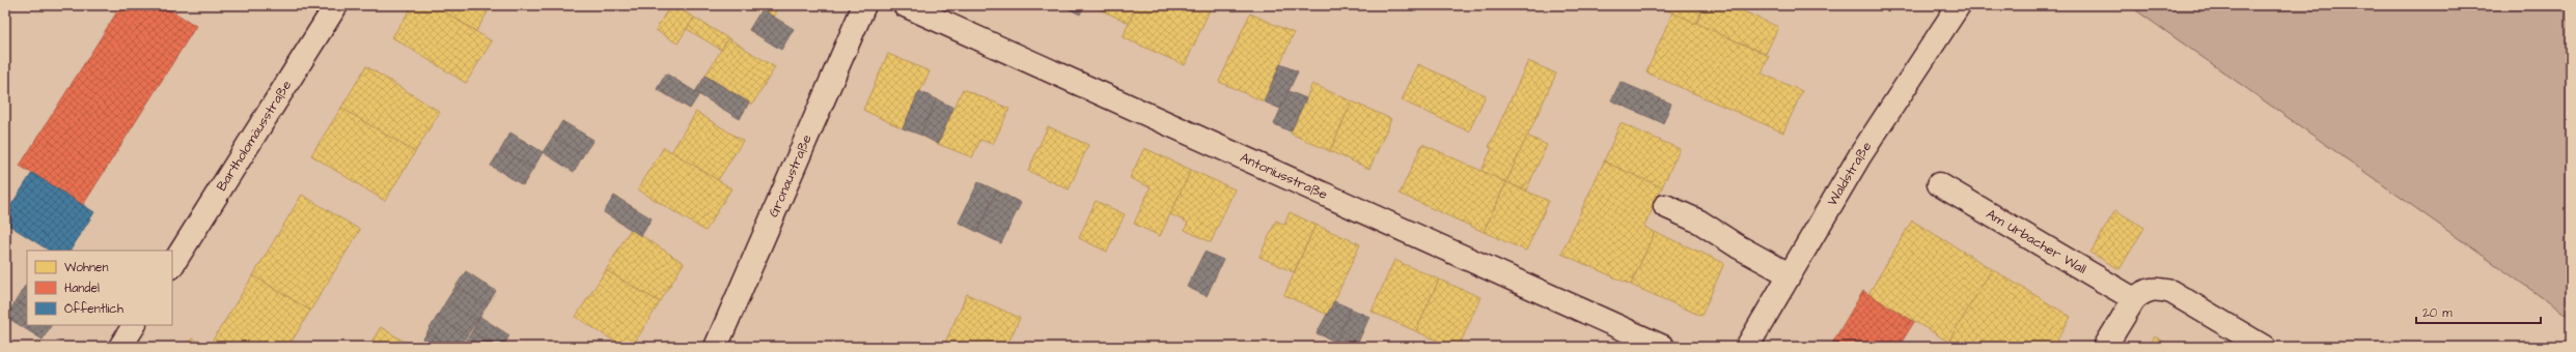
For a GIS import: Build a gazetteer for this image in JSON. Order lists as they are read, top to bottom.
{
  "streets": {
    "street": [
      "Bartholomäusstraße",
      "Waldstraße",
      "Gronaustraße",
      "Antoniusstraße",
      "Am Urbacher Wall"
    ]
  },
  "legend": ["Wohnen", "Handel", "Öffentlich"],
  "scale_bar": "20 m"
}
